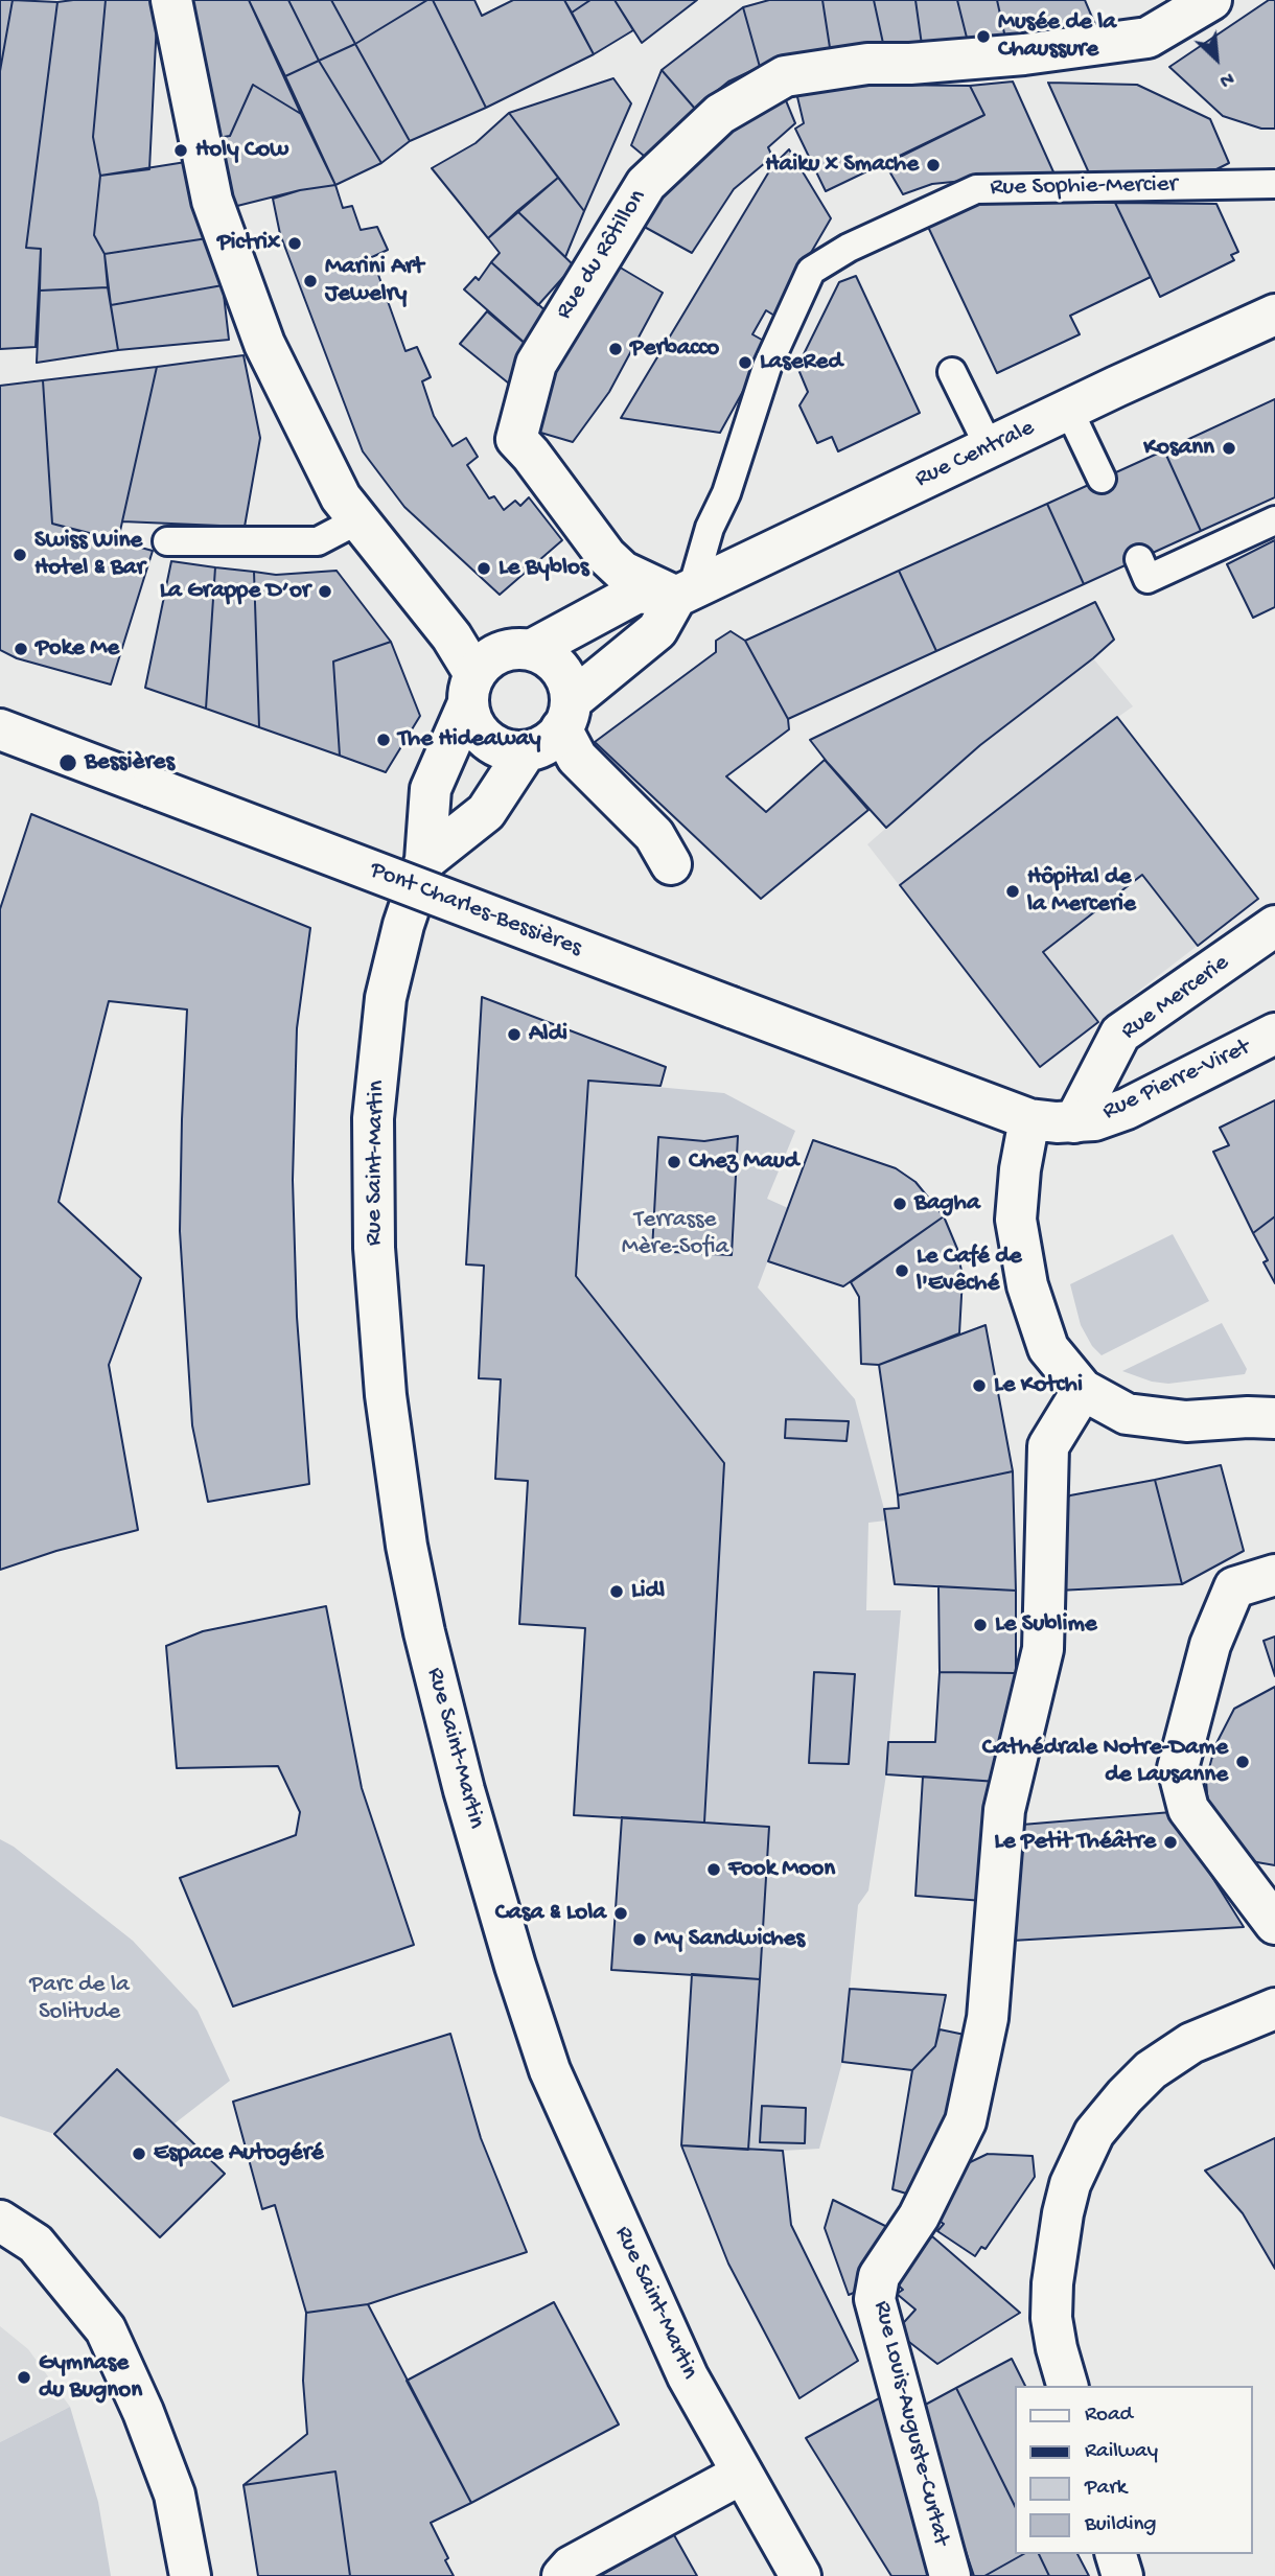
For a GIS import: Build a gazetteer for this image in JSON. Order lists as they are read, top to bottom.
{
  "streets": {
    "street": [
      "Rue du Rôtillon",
      "Rue Centrale",
      "Pont Charles-Bessières",
      "Rue Mercerie",
      "Rue Pierre-Viret",
      "Rue Saint-Martin",
      "Rue Louis-Auguste-Curtat"
    ],
    "lane": ["Rue Sophie-Mercier"]
  },
  "crossings": [
    ["Rue Sophie-Mercier", "Rue du Rôtillon"],
    ["Rue Sophie-Mercier", "Rue Centrale"],
    ["Rue du Rôtillon", "Rue Centrale"],
    ["Rue Centrale", "Rue Saint-Martin"],
    ["Pont Charles-Bessières", "Rue Pierre-Viret"],
    ["Rue Mercerie", "Rue Pierre-Viret"]
  ],
  "parks": ["Terrasse Mère-Sofia", "Parc de la Solitude"],
  "places": [
    "Musée de la Chaussure",
    "Holy Cow",
    "Haiku x Smache",
    "Pictrix",
    "Marini Art Jewelry",
    "Perbacco",
    "LaseRed",
    "Kosann",
    "Swiss Wine Hotel & Bar",
    "Le Byblos",
    "La Grappe D’or",
    "Poke Me",
    "The Hideaway",
    "Bessières",
    "Hôpital de la Mercerie",
    "Aldi",
    "Chez Maud",
    "Bagha",
    "Le Café de l'Evêché",
    "Le Kotchi",
    "Lidl",
    "Le Sublime",
    "Cathédrale Notre-Dame de Lausanne",
    "Le Petit Théâtre",
    "Fook Moon",
    "Casa & Lola",
    "My Sandwiches",
    "Espace Autogéré",
    "Gymnase du Bugnon"
  ],
  "legend": [
    "Road",
    "Railway",
    "Park",
    "Building"
  ],
  "north": "bottom right"
}
